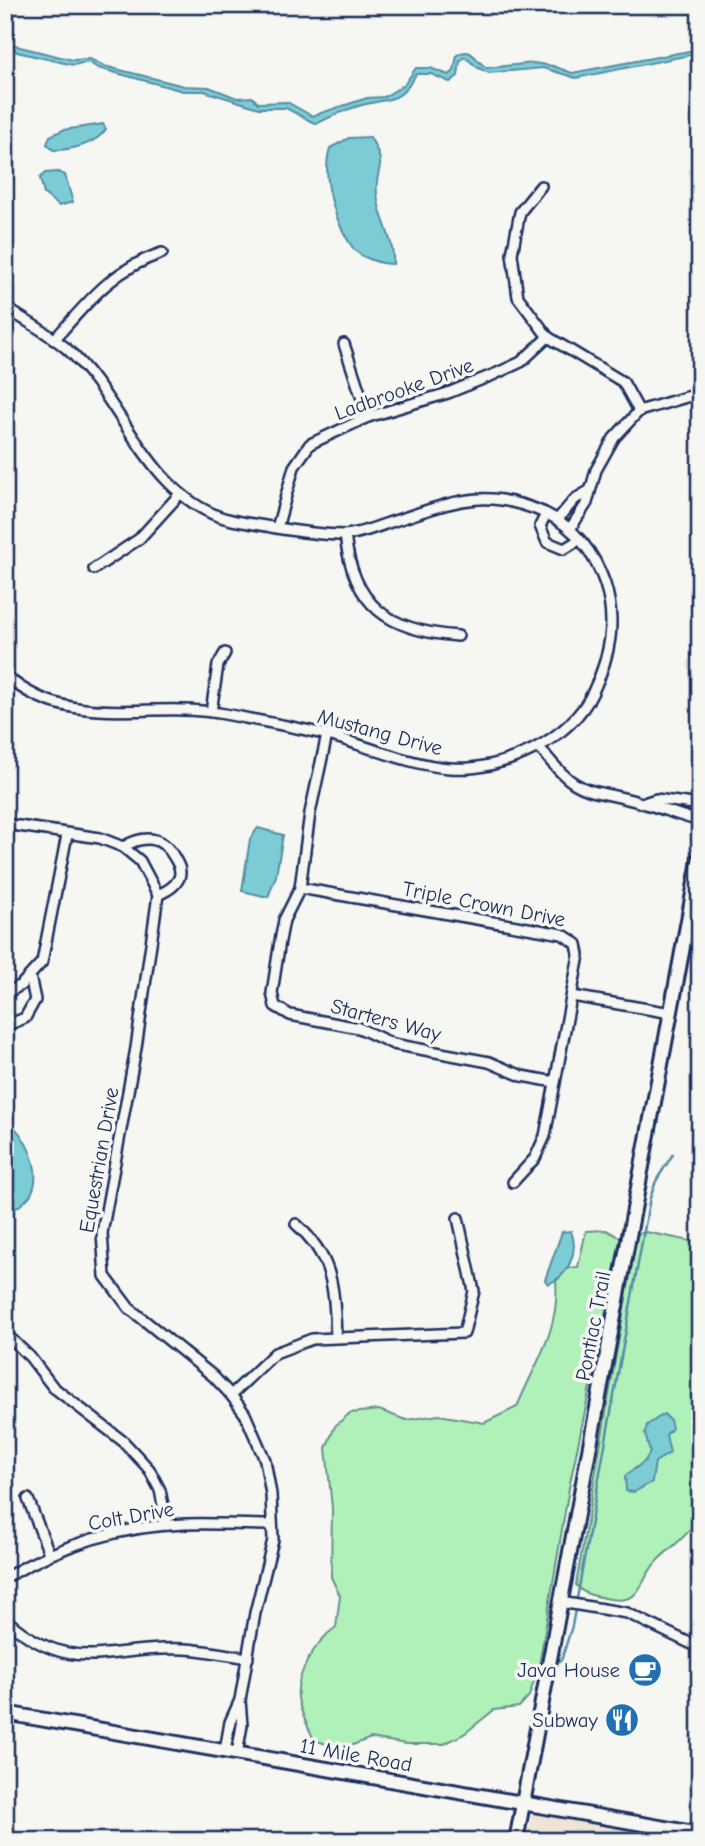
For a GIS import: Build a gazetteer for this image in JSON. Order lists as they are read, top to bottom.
{
  "streets": {
    "main road": ["Pontiac Trail", "11 Mile Road"],
    "street": [
      "Ladbrooke Drive",
      "Mustang Drive",
      "Triple Crown Drive",
      "Starters Way",
      "Equestrian Drive",
      "Colt Drive"
    ]
  },
  "crossings": [
    ["Mustang Drive", "Starters Way"],
    ["Triple Crown Drive", "Starters Way"],
    ["Equestrian Drive", "Colt Drive"],
    ["Equestrian Drive", "11 Mile Road"],
    ["Pontiac Trail", "11 Mile Road"]
  ],
  "places": {
    "cafe": ["Java House"],
    "restaurant": ["Subway"]
  }
}
